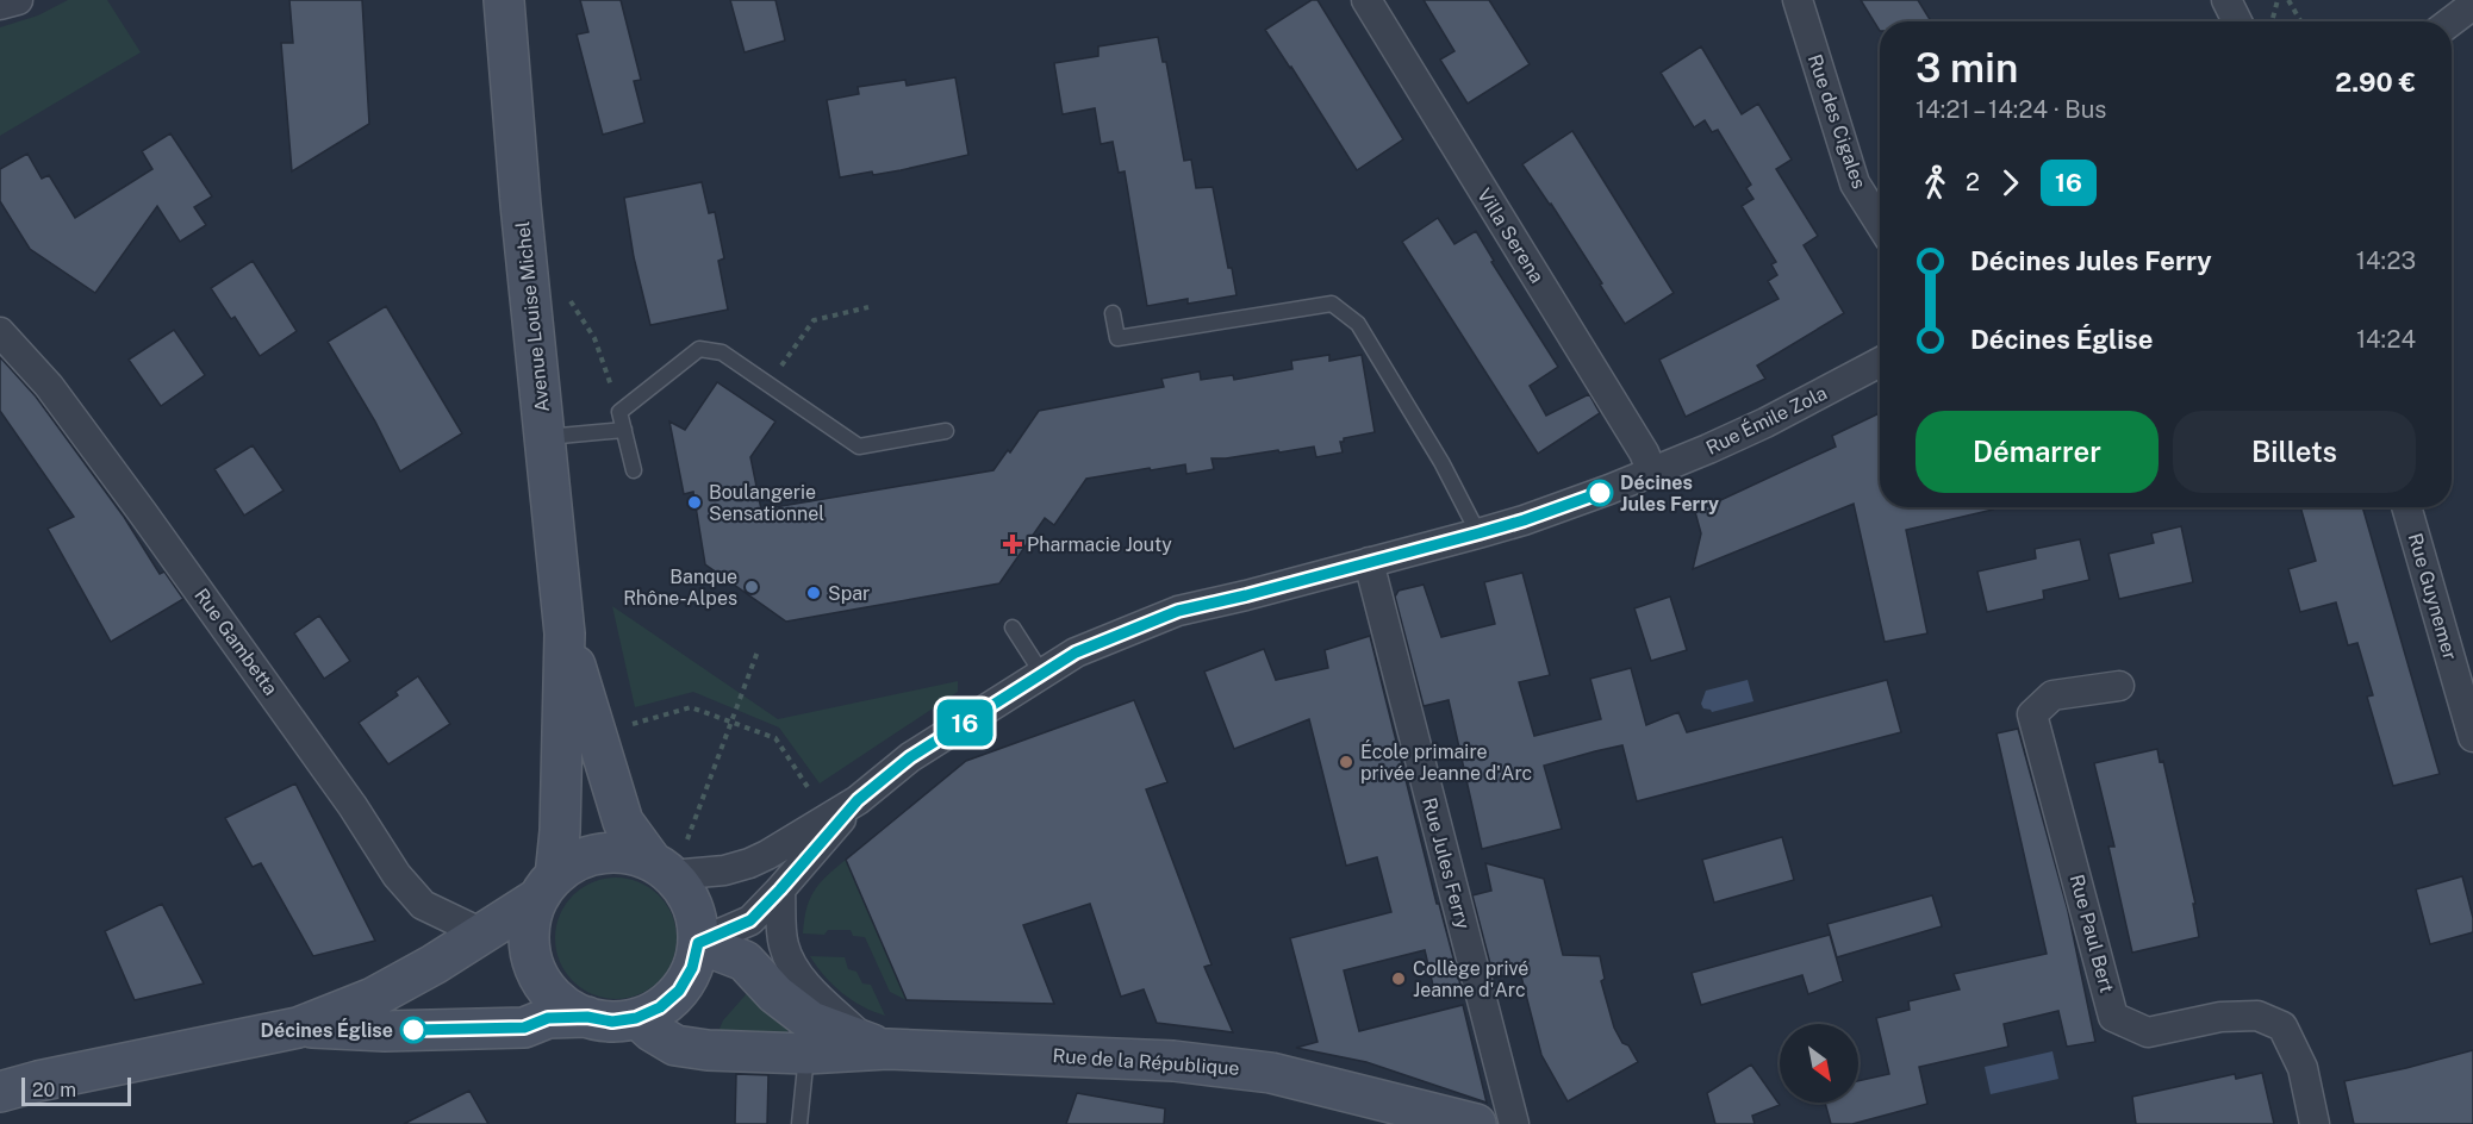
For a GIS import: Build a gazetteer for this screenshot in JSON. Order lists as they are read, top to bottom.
{
  "streets": {
    "street": [
      "Rue des Cigales",
      "Villa Serena",
      "Avenue Louise Michel",
      "Rue Émile Zola",
      "Rue Guynemer",
      "Rue Gambetta",
      "Rue Jules Ferry",
      "Rue Paul Bert",
      "Rue de la République"
    ]
  },
  "crossings": [
    ["Villa Serena", "Rue Émile Zola"],
    ["Avenue Louise Michel", "Rue Émile Zola"],
    ["Avenue Louise Michel", "Rue de la République"],
    ["Rue Émile Zola", "Rue Jules Ferry"],
    ["Rue Émile Zola", "Rue de la République"]
  ],
  "places": {
    "other": [
      "Décines Jules Ferry",
      "Boulangerie Sensationnel",
      "Banque Rhône-Alpes",
      "Spar",
      "École primaire privée Jeanne d'Arc",
      "Collège privé Jeanne d'Arc",
      "Décines Église"
    ],
    "health": ["Pharmacie Jouty"]
  },
  "lines": ["bus line 16"],
  "scale_bar": "20 m",
  "north": "bottom right",
  "page": {
    "on_map": "16",
    "heading": ["3 min", "14:21 – 14:24 · Bus", "2.90 €"],
    "legs": ["2", "16"],
    "list": [
      {
        "name": "Décines Jules Ferry",
        "value": "14:23"
      },
      {
        "name": "Décines Église",
        "value": "14:24"
      }
    ],
    "buttons": ["Démarrer", "Billets"],
    "scale": "20 m"
  }
}
